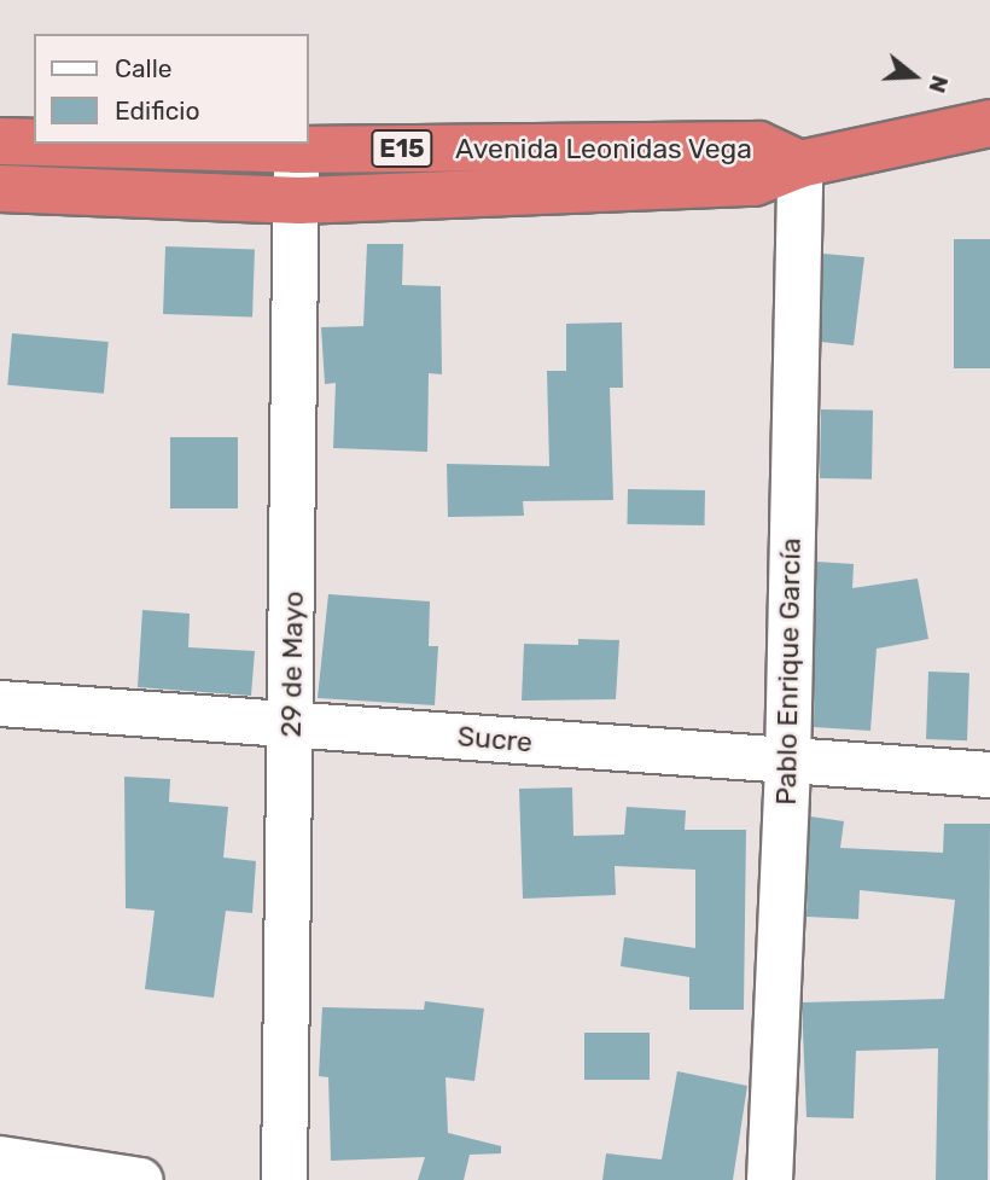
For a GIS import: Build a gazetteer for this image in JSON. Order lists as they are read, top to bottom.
{
  "streets": {
    "highway": ["E15", "Avenida Leonidas Vega"],
    "street": ["29 de Mayo", "Pablo Enrique García", "Sucre"]
  },
  "crossings": [
    ["Avenida Leonidas Vega", "29 de Mayo"],
    ["Avenida Leonidas Vega", "Pablo Enrique García"],
    ["29 de Mayo", "Sucre"],
    ["Pablo Enrique García", "Sucre"]
  ],
  "legend": ["Calle", "Edificio"],
  "north": "right"
}
